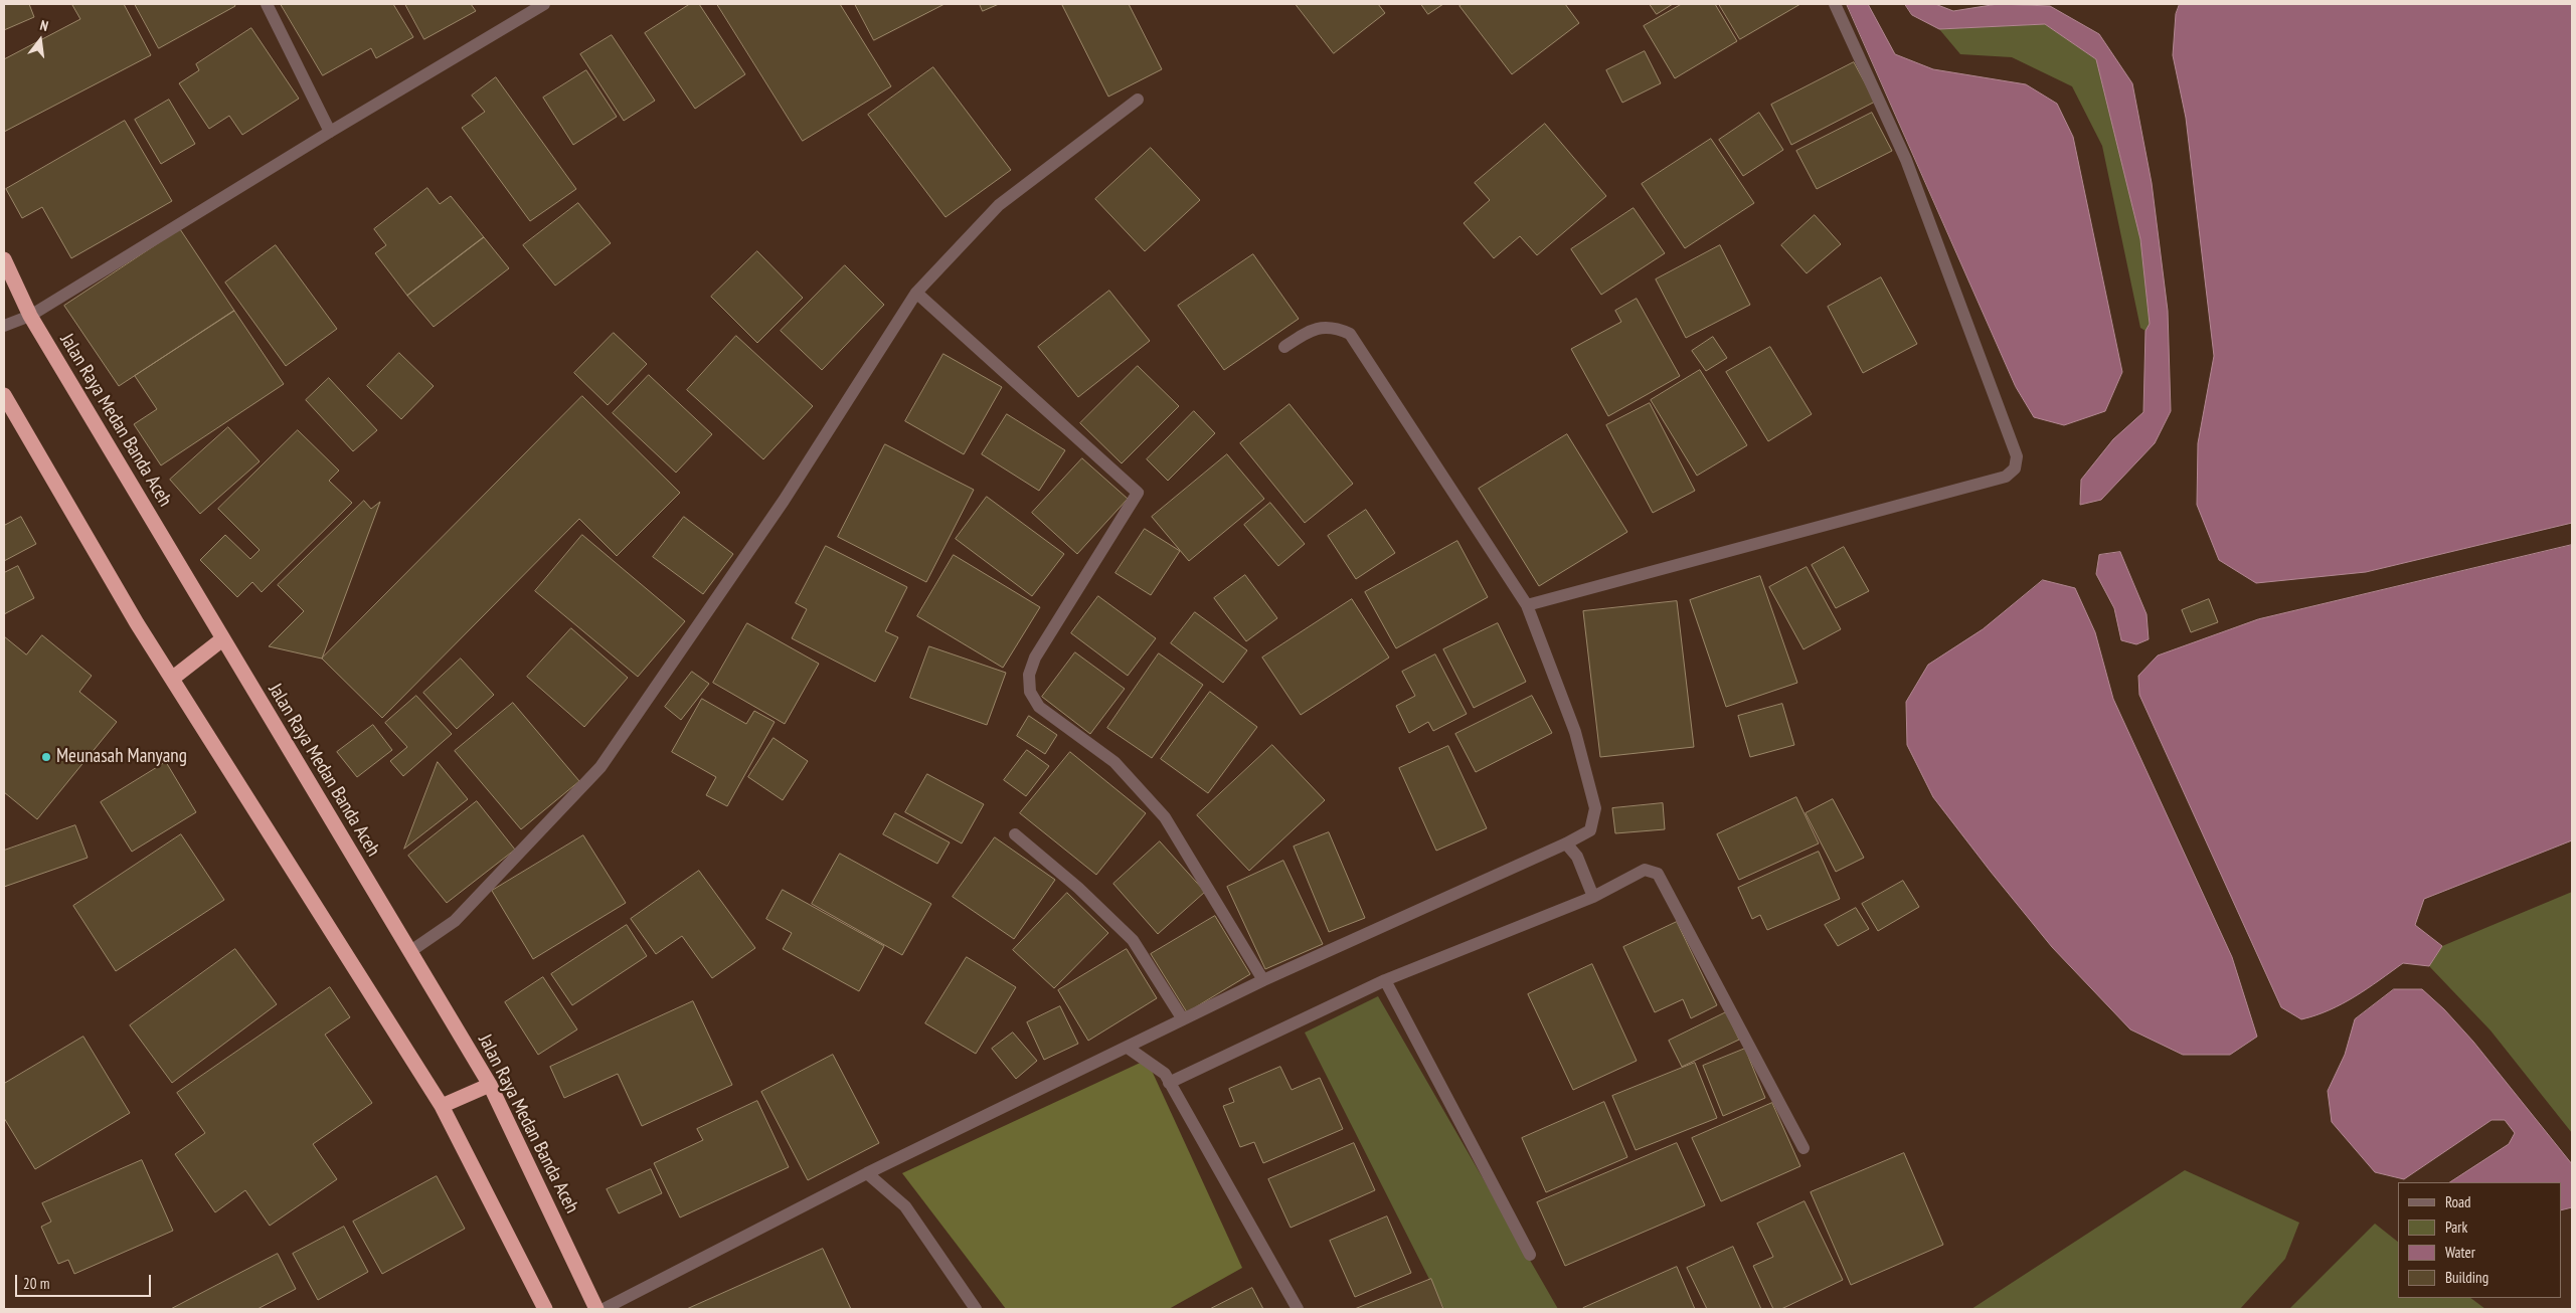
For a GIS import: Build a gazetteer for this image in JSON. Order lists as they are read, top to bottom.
{
  "streets": {
    "highway": ["Jalan Raya Medan Banda Aceh"]
  },
  "places": ["Meunasah Manyang"],
  "legend": [
    "Road",
    "Park",
    "Water",
    "Building"
  ],
  "scale_bar": "20 m",
  "north": "top"
}
